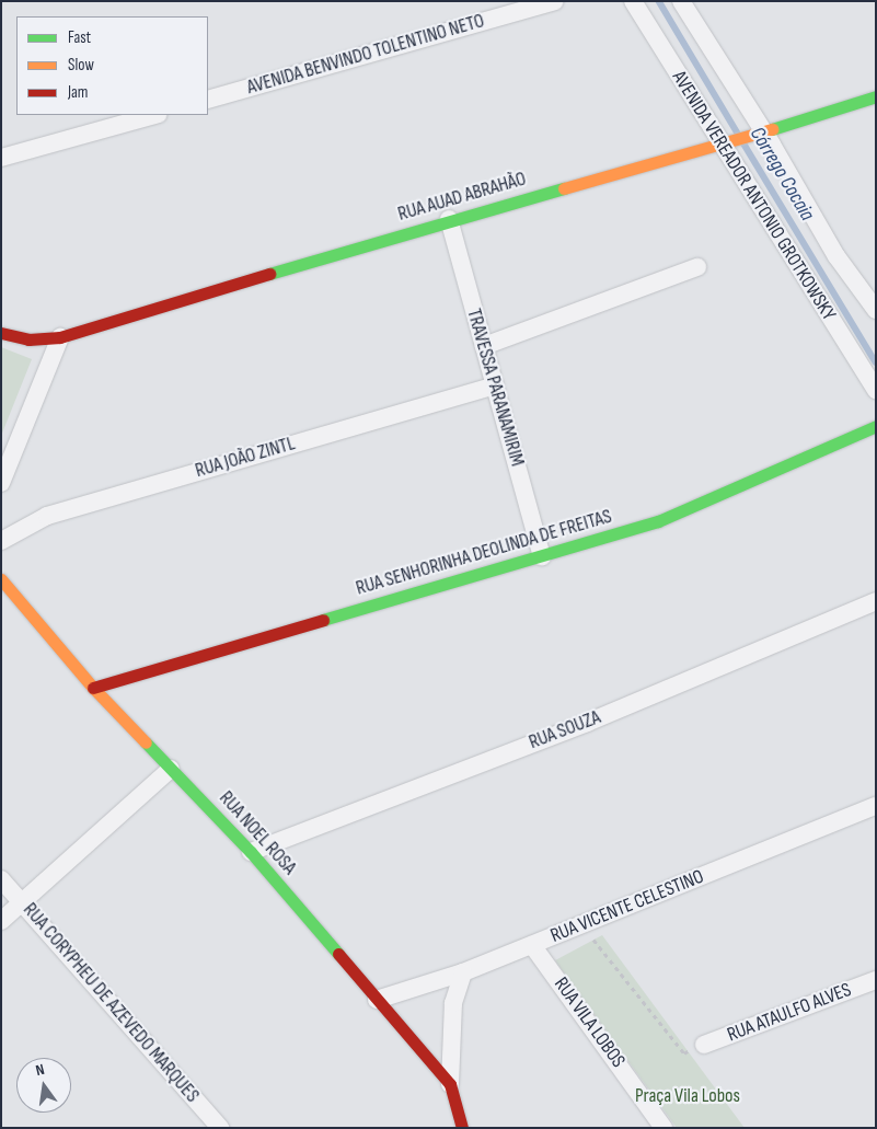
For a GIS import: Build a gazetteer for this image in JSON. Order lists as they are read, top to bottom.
{
  "streets": {
    "street": [
      "AVENIDA BENVINDO TOLENTINO NETO",
      "AVENIDA VEREADOR ANTONIO GROTKOWSKY",
      "RUA AUAD ABRAHÃO",
      "TRAVESSA PARANAMIRIM",
      "RUA JOÃO ZINTL",
      "RUA SENHORINHA DEOLINDA DE FREITAS",
      "RUA SOUZA",
      "RUA NOEL ROSA",
      "RUA VICENTE CELESTINO",
      "RUA CORYPHEU DE AZEVEDO MARQUES",
      "RUA ATAULFO ALVES",
      "RUA VILA LOBOS"
    ]
  },
  "crossings": [
    ["AVENIDA VEREADOR ANTONIO GROTKOWSKY", "RUA AUAD ABRAHÃO"],
    ["RUA AUAD ABRAHÃO", "TRAVESSA PARANAMIRIM"],
    ["TRAVESSA PARANAMIRIM", "RUA JOÃO ZINTL"],
    ["TRAVESSA PARANAMIRIM", "RUA SENHORINHA DEOLINDA DE FREITAS"],
    ["RUA SENHORINHA DEOLINDA DE FREITAS", "RUA NOEL ROSA"],
    ["RUA SOUZA", "RUA NOEL ROSA"],
    ["RUA NOEL ROSA", "RUA VICENTE CELESTINO"],
    ["RUA VICENTE CELESTINO", "RUA VILA LOBOS"]
  ],
  "water": ["Córrego Cocaia"],
  "parks": ["Praça Vila Lobos"],
  "legend": ["Fast", "Slow", "Jam"],
  "north": "top"
}
